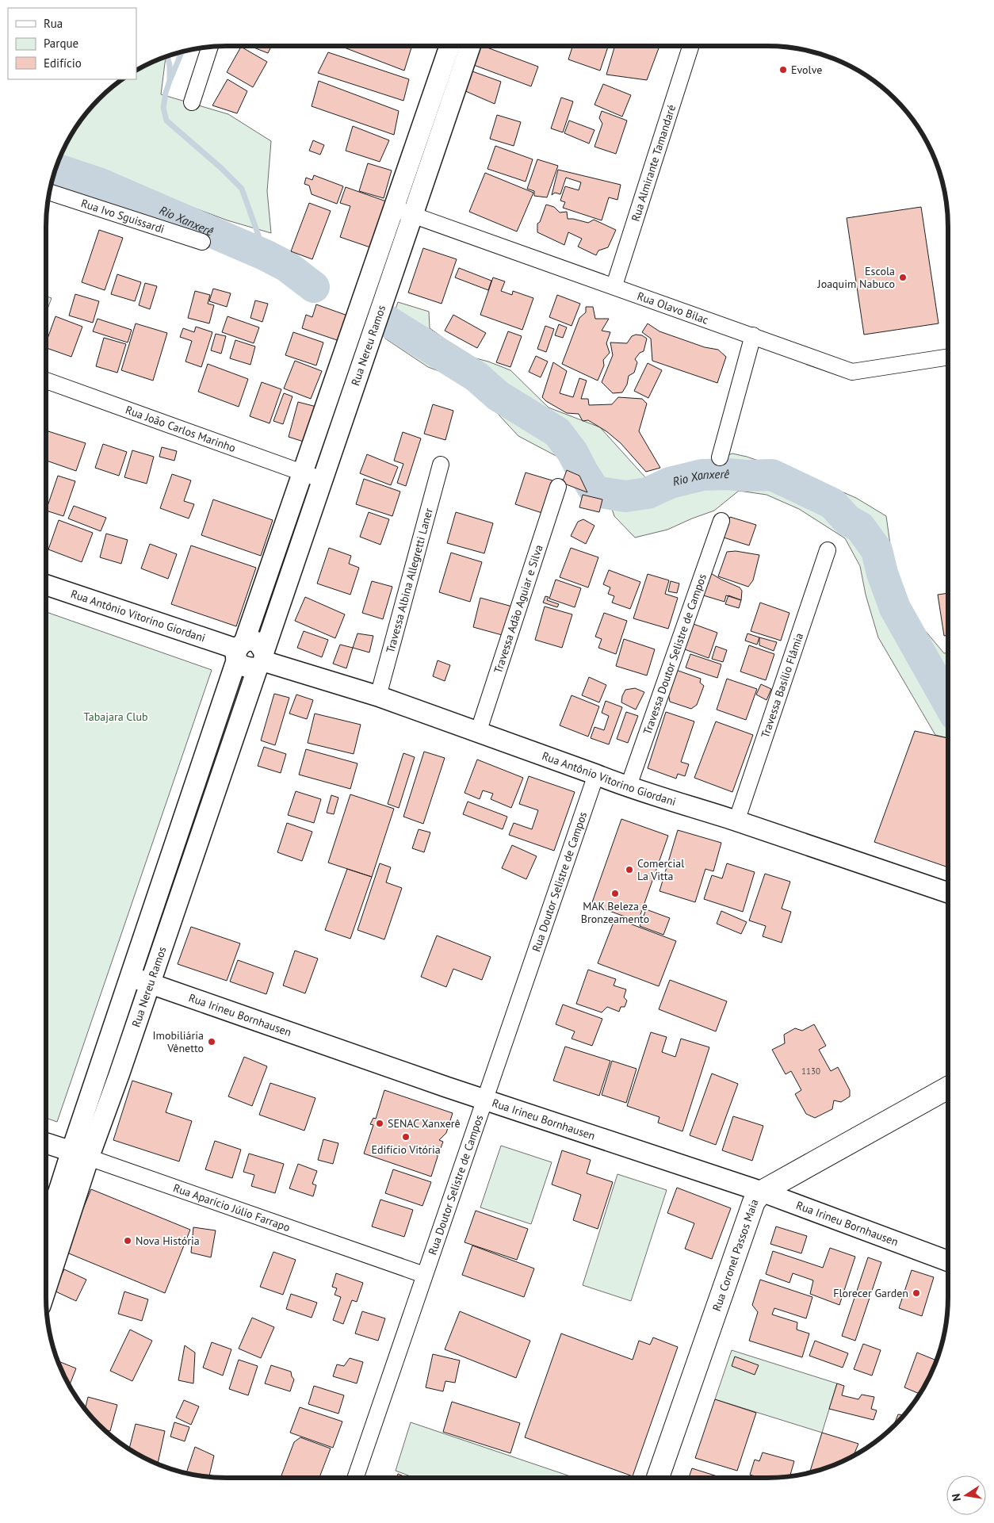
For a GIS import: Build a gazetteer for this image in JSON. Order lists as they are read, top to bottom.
{
  "streets": {
    "main road": ["Rua Coronel Passos Maia"],
    "street": [
      "Rua Almirante Tamandaré",
      "Rua Ivo Sguissardi",
      "Rua Olavo Bilac",
      "Rua Nereu Ramos",
      "Rua João Carlos Marinho",
      "Travessa Albina Allegretti Laner",
      "Travessa Adão Aguiar e Silva",
      "Rua Antônio Vitorino Giordani",
      "Travessa Doutor Selistre de Campos",
      "Travessa Basílio Flâmia",
      "Rua Doutor Selistre de Campos",
      "Rua Irineu Bornhausen",
      "Rua Aparício Júlio Farrapo"
    ]
  },
  "crossings": [
    ["Rua Almirante Tamandaré", "Rua Olavo Bilac"],
    ["Rua Olavo Bilac", "Rua Nereu Ramos"],
    ["Rua Nereu Ramos", "Rua João Carlos Marinho"],
    ["Rua Nereu Ramos", "Rua Antônio Vitorino Giordani"],
    ["Rua Nereu Ramos", "Rua Irineu Bornhausen"],
    ["Rua Nereu Ramos", "Rua Aparício Júlio Farrapo"],
    ["Travessa Albina Allegretti Laner", "Rua Antônio Vitorino Giordani"],
    ["Travessa Adão Aguiar e Silva", "Rua Antônio Vitorino Giordani"],
    ["Rua Antônio Vitorino Giordani", "Travessa Doutor Selistre de Campos"],
    ["Rua Antônio Vitorino Giordani", "Travessa Basílio Flâmia"],
    ["Rua Antônio Vitorino Giordani", "Rua Doutor Selistre de Campos"],
    ["Rua Doutor Selistre de Campos", "Rua Irineu Bornhausen"],
    ["Rua Doutor Selistre de Campos", "Rua Aparício Júlio Farrapo"],
    ["Rua Irineu Bornhausen", "Rua Coronel Passos Maia"]
  ],
  "water": ["Rio Xanxerê"],
  "parks": ["Tabajara Club"],
  "places": [
    "Evolve",
    "Escola Joaquim Nabuco",
    "Comercial La Vitta",
    "MAK Beleza e Bronzeamento",
    "Imobiliária Vênetto",
    "SENAC Xanxerê",
    "Edifício Vitória",
    "Nova História",
    "Florecer Garden"
  ],
  "house_numbers": ["1130"],
  "legend": ["Rua", "Parque", "Edifício"],
  "north": "left"
}
